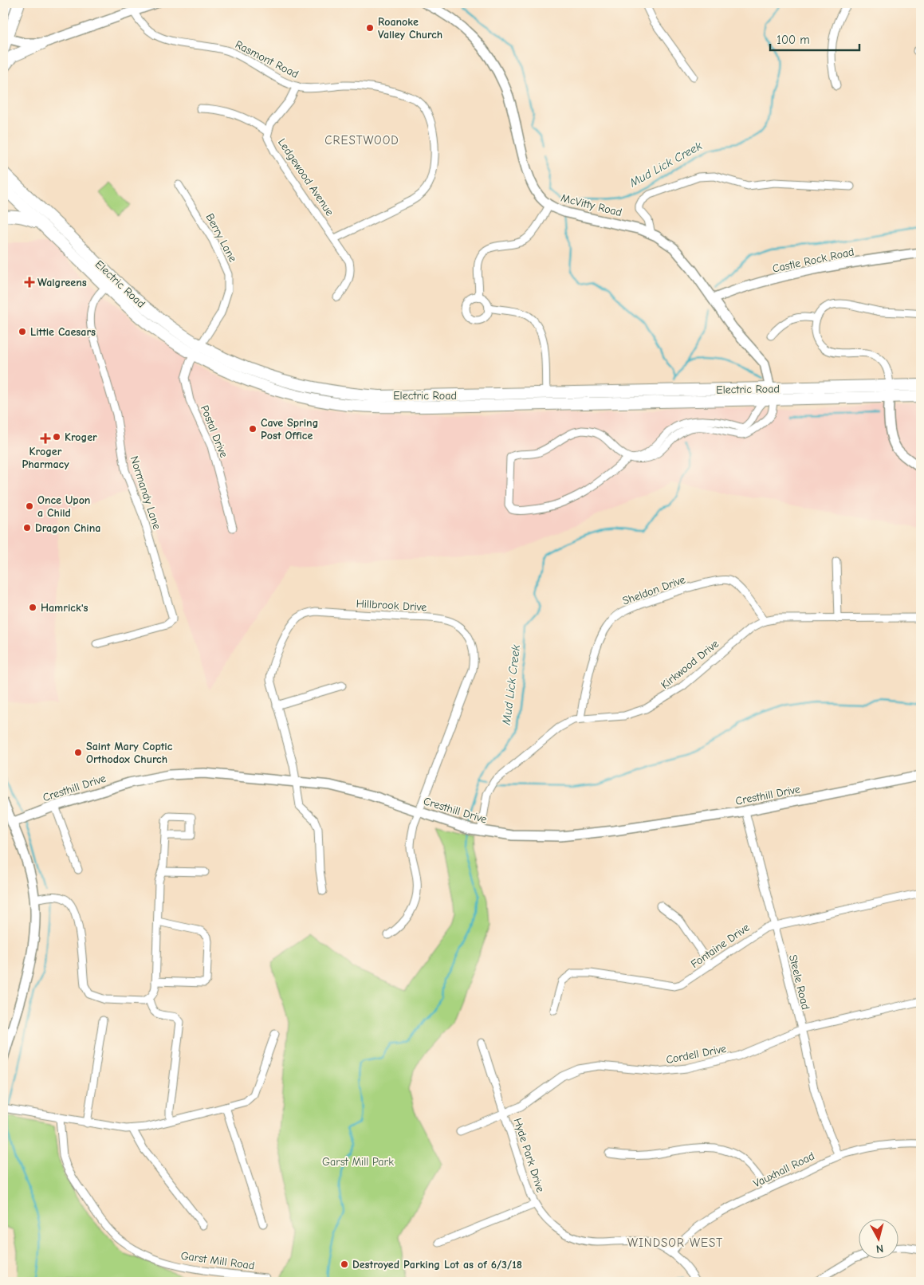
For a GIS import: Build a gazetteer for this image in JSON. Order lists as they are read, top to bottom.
{
  "streets": {
    "main road": ["Electric Road"],
    "street": [
      "Rasmont Road",
      "Ledgewood Avenue",
      "McVitty Road",
      "Berry Lane",
      "Castle Rock Road",
      "Postal Drive",
      "Normandy Lane",
      "Sheldon Drive",
      "Hillbrook Drive",
      "Kirkwood Drive",
      "Cresthill Drive",
      "Fontaine Drive",
      "Steele Road",
      "Cordell Drive",
      "Hyde Park Drive",
      "Vauxhall Road",
      "Garst Mill Road"
    ]
  },
  "crossings": [
    ["Rasmont Road", "Ledgewood Avenue"],
    ["McVitty Road", "Castle Rock Road"],
    ["McVitty Road", "Electric Road"],
    ["Berry Lane", "Electric Road"],
    ["Berry Lane", "Postal Drive"],
    ["Electric Road", "Postal Drive"],
    ["Electric Road", "Normandy Lane"],
    ["Sheldon Drive", "Kirkwood Drive"],
    ["Hillbrook Drive", "Cresthill Drive"],
    ["Kirkwood Drive", "Cresthill Drive"],
    ["Cresthill Drive", "Steele Road"],
    ["Fontaine Drive", "Steele Road"],
    ["Steele Road", "Cordell Drive"],
    ["Steele Road", "Vauxhall Road"],
    ["Cordell Drive", "Hyde Park Drive"],
    ["Hyde Park Drive", "Vauxhall Road"]
  ],
  "districts": ["CRESTWOOD", "WINDSOR WEST"],
  "water": ["Mud Lick Creek"],
  "parks": ["Garst Mill Park"],
  "places": {
    "other": [
      "Roanoke Valley Church",
      "Little Caesars",
      "Cave Spring Post Office",
      "Kroger",
      "Once Upon a Child",
      "Dragon China",
      "Hamrick's",
      "Saint Mary Coptic Orthodox Church",
      "Destroyed Parking Lot as of 6/3/18"
    ],
    "health": ["Walgreens", "Kroger Pharmacy"]
  },
  "scale_bar": "100 m",
  "north": "bottom"
}
